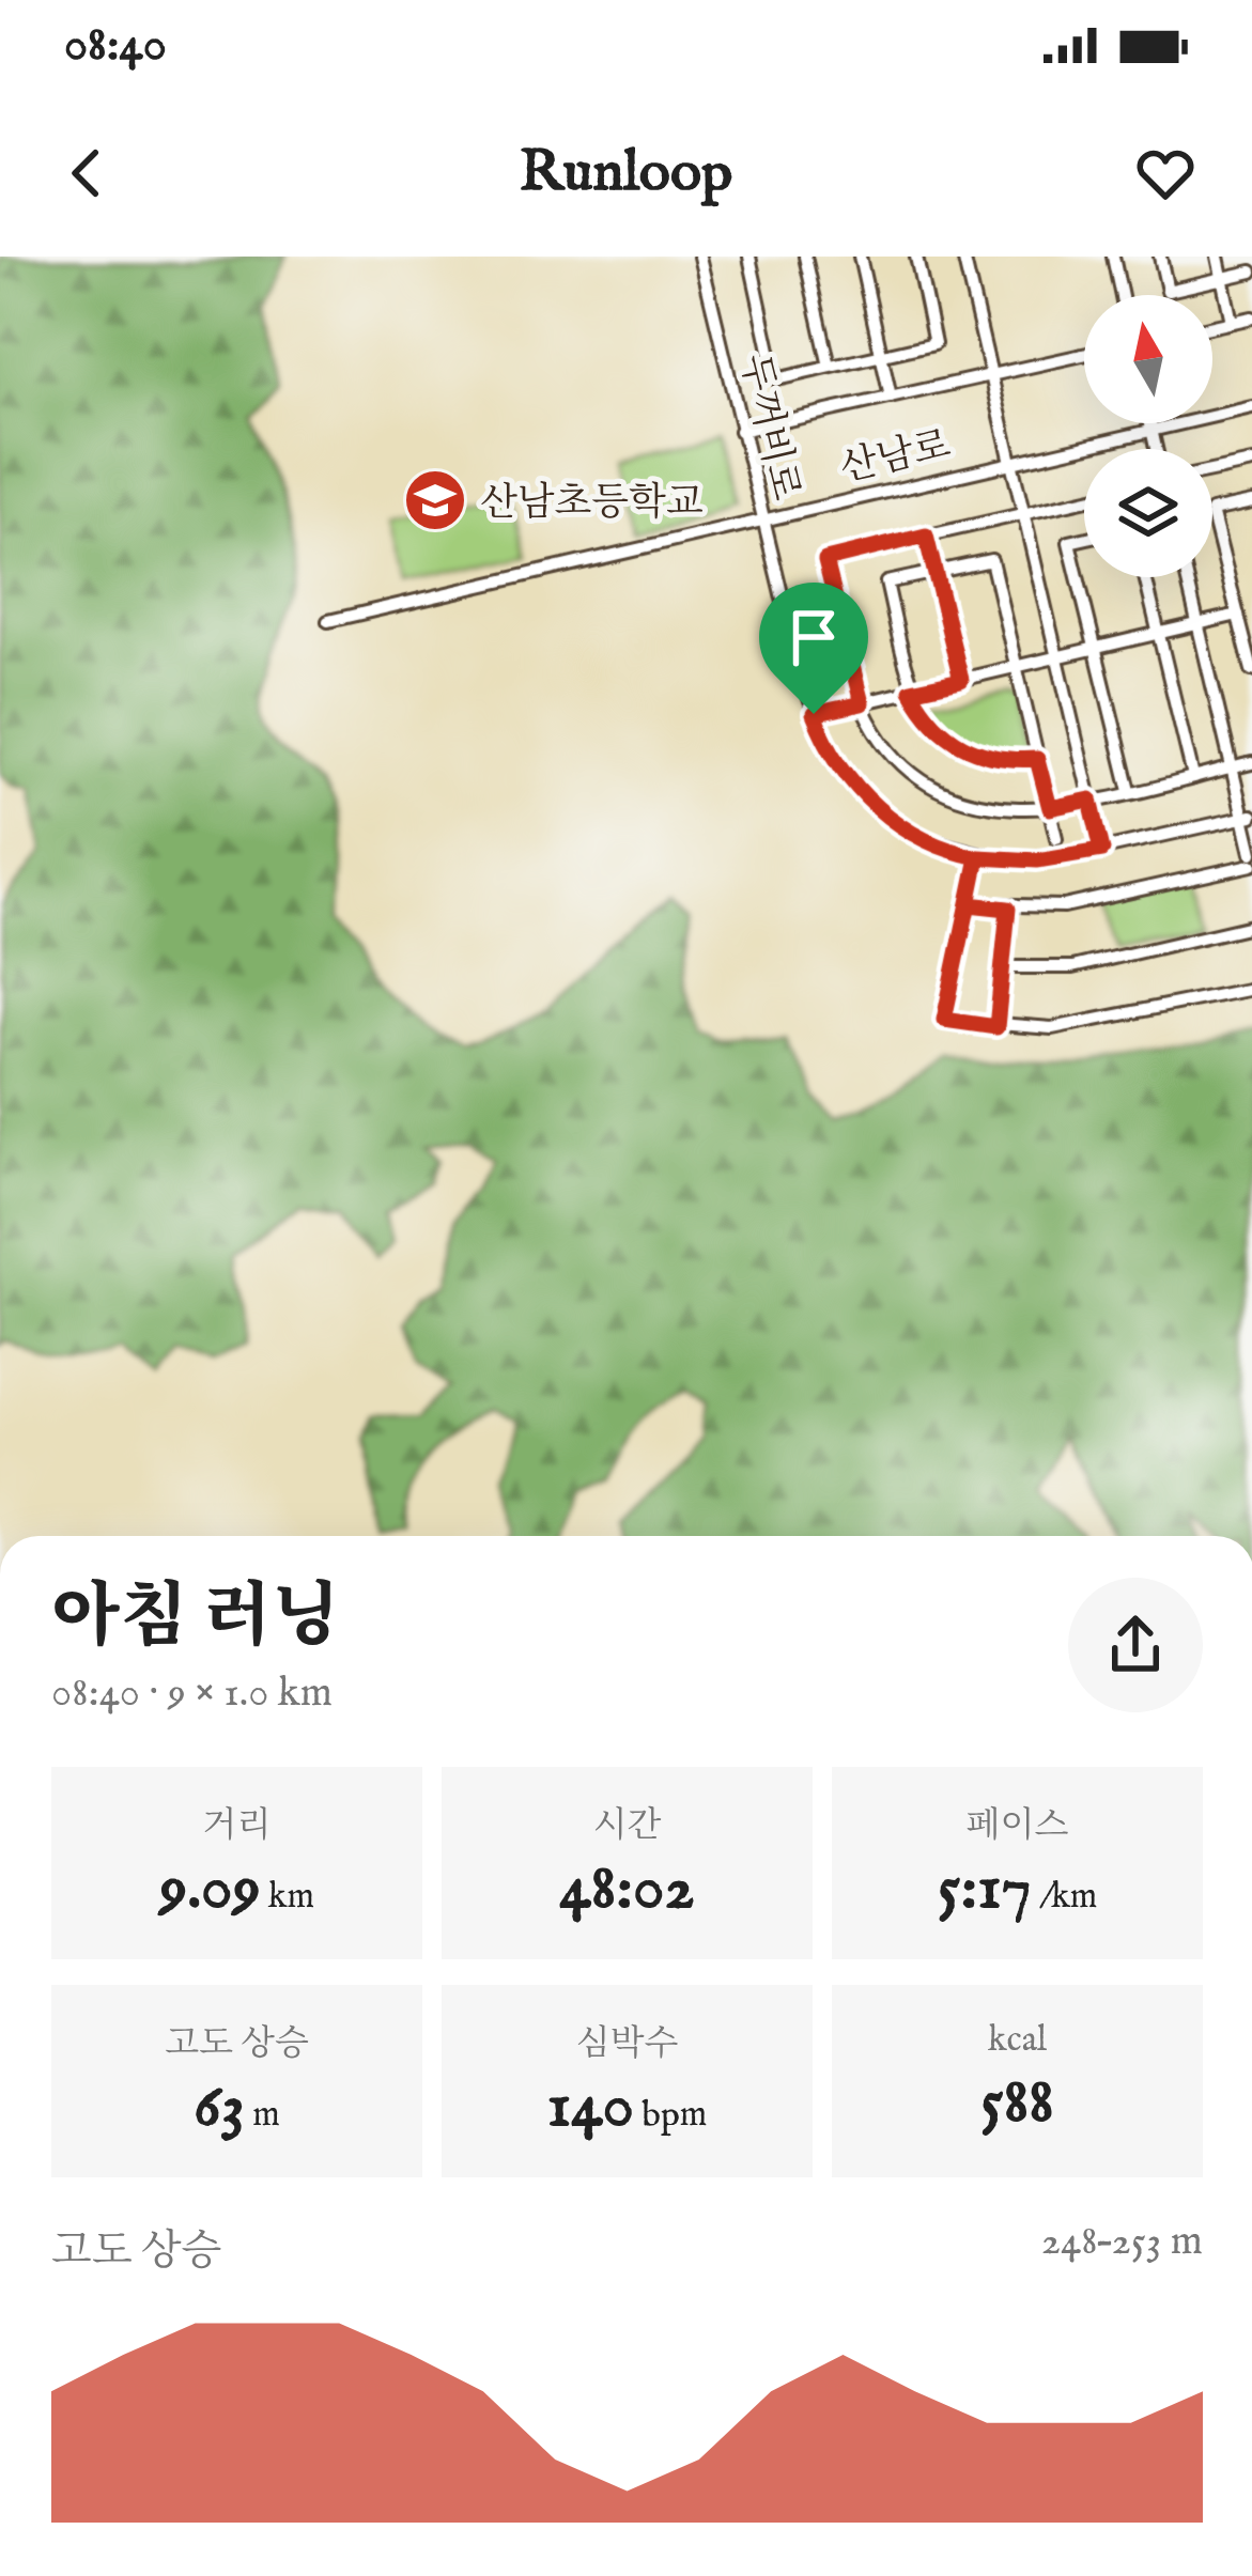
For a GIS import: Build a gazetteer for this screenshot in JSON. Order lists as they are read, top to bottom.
{
  "streets": {
    "street": ["두꺼비로", "산남로"]
  },
  "crossings": [
    ["두꺼비로", "산남로"]
  ],
  "places": {
    "school or university": ["산남초등학교"]
  },
  "north": "top",
  "page": {
    "status": "08:40",
    "header": "Runloop",
    "heading": ["아침 러닝", "08:40 · 9 × 1.0 km"],
    "stats": [
      ["거리", "9.09 km"],
      ["시간", "48:02"],
      ["페이스", "5:17 /km"],
      ["고도 상승", "63 m"],
      ["심박수", "140 bpm"],
      ["kcal", "588"]
    ],
    "chart": ["고도 상승", "248–253 m"]
  }
}
